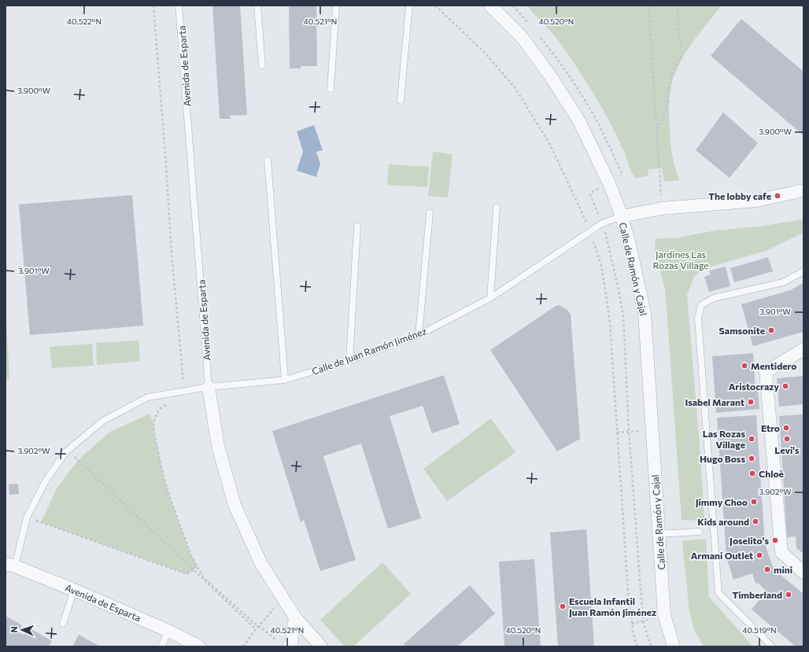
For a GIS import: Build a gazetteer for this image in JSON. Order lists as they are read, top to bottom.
{
  "streets": {
    "street": ["Avenida de Esparta", "Calle de Ramón y Cajal", "Calle de Juan Ramón Jiménez"]
  },
  "crossings": [
    ["Avenida de Esparta", "Calle de Juan Ramón Jiménez"],
    ["Calle de Ramón y Cajal", "Calle de Juan Ramón Jiménez"]
  ],
  "parks": ["Jardines Las Rozas Village"],
  "places": [
    "The lobby cafe",
    "Samsonite",
    "Mentidero",
    "Aristocrazy",
    "Isabel Marant",
    "Etro",
    "Las Rozas Village",
    "Levi's",
    "Hugo Boss",
    "Chloè",
    "Jimmy Choo",
    "Kids around",
    "Joselito's",
    "Armani Outlet",
    "mini",
    "Timberland",
    "Escuela Infantil Juan Ramón Jiménez"
  ],
  "north": "left",
  "coordinates": [
    "40.522°N",
    "40.521°N",
    "40.520°N",
    "3.900°W",
    "3.901°W",
    "3.902°W",
    "40.519°N"
  ]
}
